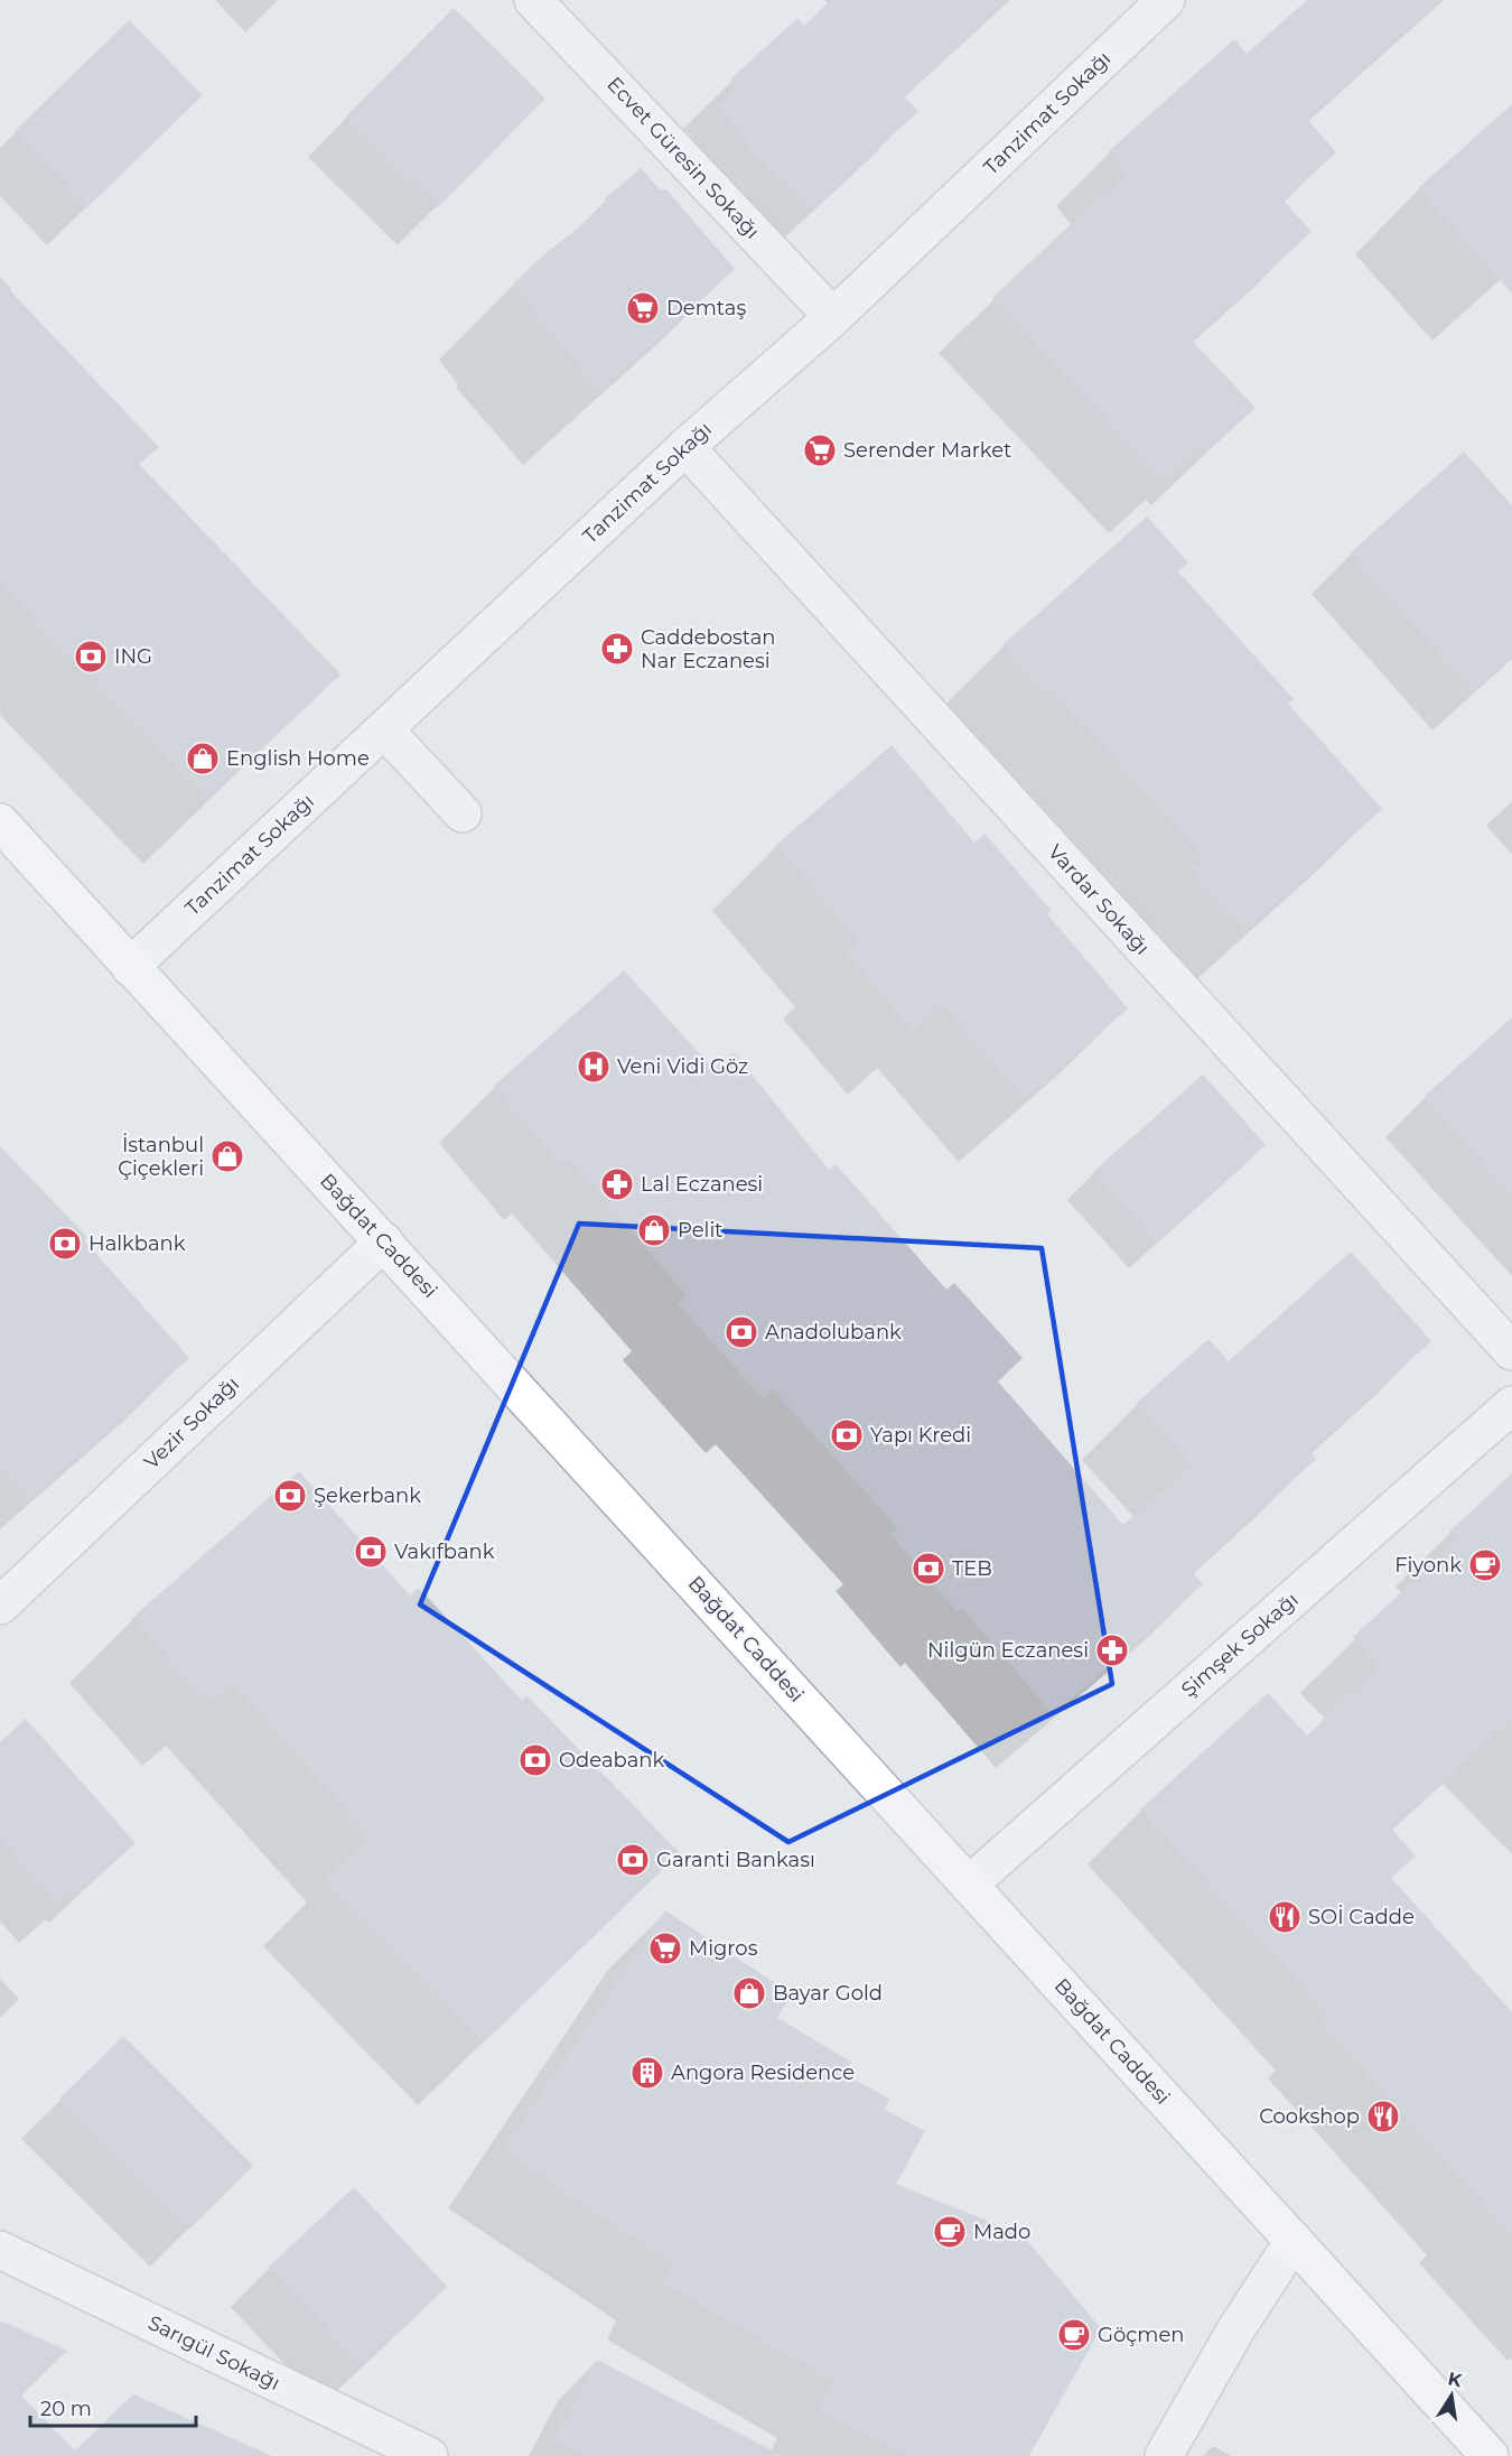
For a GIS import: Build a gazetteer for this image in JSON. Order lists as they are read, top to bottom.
{
  "streets": {
    "main road": ["Bağdat Caddesi"],
    "street": [
      "Tanzimat Sokağı",
      "Ecvet Güresin Sokağı",
      "Vardar Sokağı",
      "Vezir Sokağı",
      "Şimşek Sokağı",
      "Sarıgül Sokağı"
    ]
  },
  "crossings": [
    ["Tanzimat Sokağı", "Ecvet Güresin Sokağı"],
    ["Tanzimat Sokağı", "Vardar Sokağı"],
    ["Tanzimat Sokağı", "Bağdat Caddesi"],
    ["Bağdat Caddesi", "Vezir Sokağı"],
    ["Bağdat Caddesi", "Şimşek Sokağı"]
  ],
  "places": {
    "supermarket": ["Demtaş", "Serender Market", "Migros"],
    "pharmacy": ["Caddebostan Nar Eczanesi", "Lal Eczanesi", "Nilgün Eczanesi"],
    "bank": [
      "ING",
      "Halkbank",
      "Anadolubank",
      "Yapı Kredi",
      "Şekerbank",
      "Vakıfbank",
      "TEB",
      "Odeabank",
      "Garanti Bankası"
    ],
    "shop": [
      "English Home",
      "İstanbul Çiçekleri",
      "Pelit",
      "Bayar Gold"
    ],
    "hospital": ["Veni Vidi Göz"],
    "cafe": ["Fiyonk", "Mado", "Göçmen"],
    "restaurant": ["SOİ Cadde", "Cookshop"],
    "building": ["Angora Residence"]
  },
  "scale_bar": "20 m",
  "north": "top"
}
